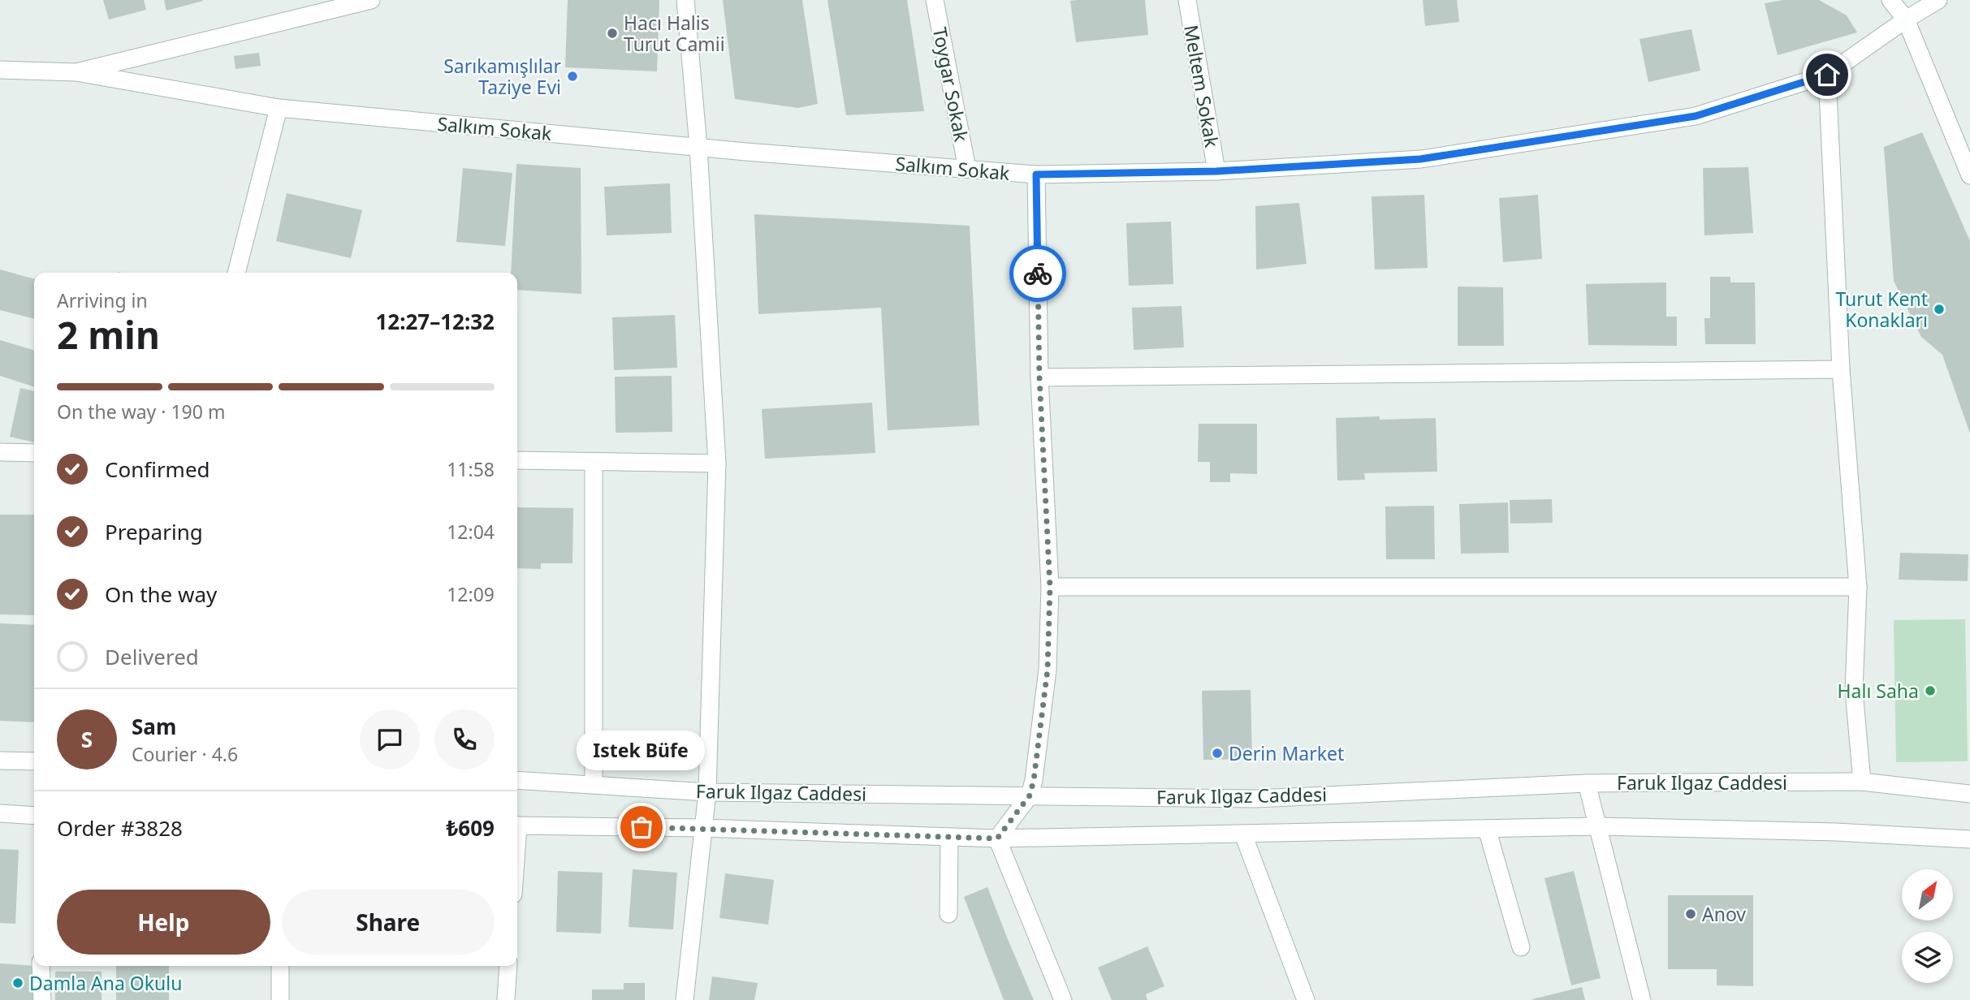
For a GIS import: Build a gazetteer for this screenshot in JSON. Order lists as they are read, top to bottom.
{
  "streets": {
    "street": [
      "Toygar Sokak",
      "Meltem Sokak",
      "Salkım Sokak",
      "Faruk Ilgaz Caddesi"
    ]
  },
  "crossings": [
    ["Toygar Sokak", "Salkım Sokak"],
    ["Meltem Sokak", "Salkım Sokak"]
  ],
  "places": [
    "Hacı Halis Turut Camii",
    "Sarıkamışlılar Taziye Evi",
    "Turut Kent Konakları",
    "Halı Saha",
    "Derin Market",
    "Istek Büfe",
    "Anov",
    "Damla Ana Okulu"
  ],
  "north": "top right",
  "page": {
    "heading": ["2 min", "Arriving in", "12:27–12:32"],
    "panel": [
      "Sam",
      "Courier · 4.6",
      "Order #3828",
      "₺609"
    ],
    "bar": "On the way · 190 m",
    "list": [
      ["Confirmed", "11:58"],
      ["Preparing", "12:04"],
      ["On the way", "12:09"],
      "Delivered"
    ],
    "round": "S",
    "bubble": "Istek Büfe",
    "buttons": ["Help", "Share"]
  }
}
